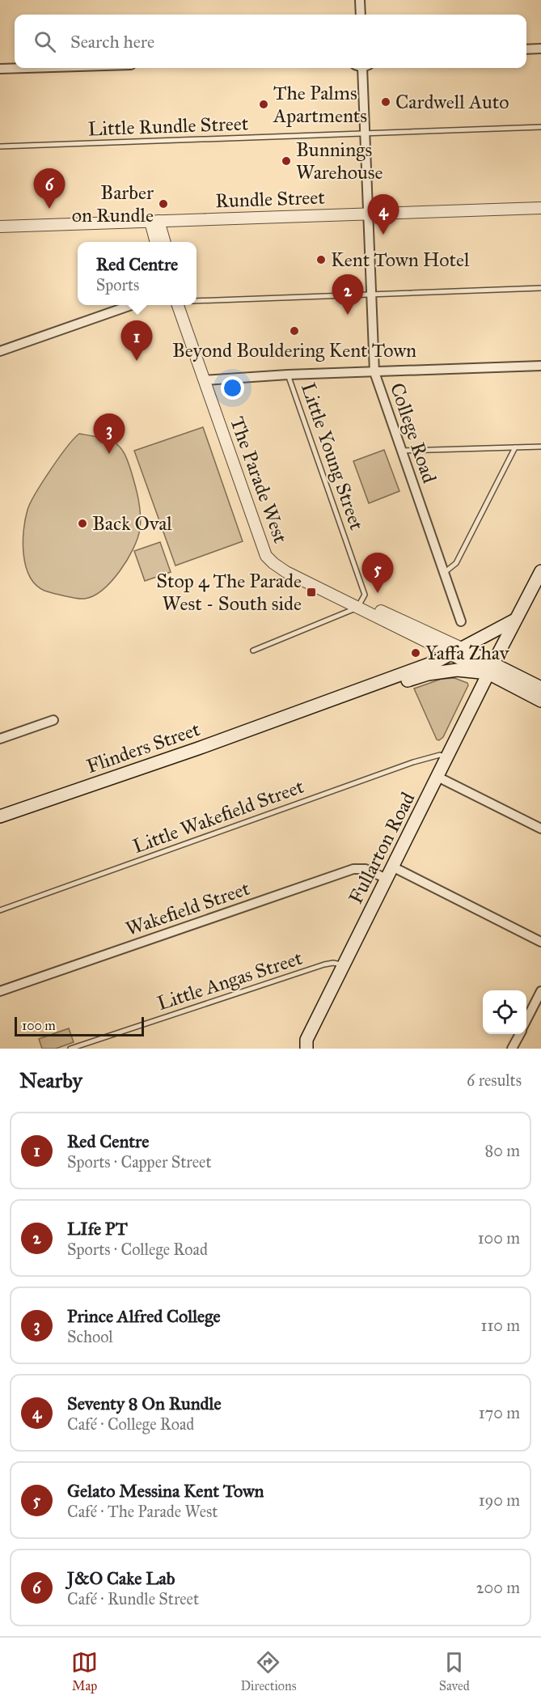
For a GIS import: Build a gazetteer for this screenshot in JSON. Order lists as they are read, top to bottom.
{
  "streets": {
    "main road": ["Flinders Street", "Fullarton Road"],
    "street": [
      "Rundle Street",
      "College Road",
      "The Parade West",
      "Wakefield Street"
    ],
    "lane": [
      "Little Rundle Street",
      "Little Young Street",
      "Little Wakefield Street",
      "Little Angas Street"
    ]
  },
  "crossings": [
    ["Little Rundle Street", "College Road"],
    ["Rundle Street", "College Road"],
    ["Little Young Street", "The Parade West"],
    ["The Parade West", "Flinders Street"],
    ["Flinders Street", "Fullarton Road"],
    ["Little Wakefield Street", "Fullarton Road"],
    ["Fullarton Road", "Wakefield Street"],
    ["Fullarton Road", "Little Angas Street"]
  ],
  "places": {
    "other": [
      "Cardwell Auto",
      "The Palms Apartments",
      "Bunnings Warehouse",
      "Barber on Rundle",
      "Kent Town Hotel",
      "Beyond Bouldering Kent Town",
      "Back Oval",
      "Yaffa Zhav"
    ],
    "transit": ["Stop 4 The Parade West - South side"]
  },
  "scale_bar": "100 m",
  "page": {
    "search": "Search here",
    "pins": [
      "6",
      "4",
      "2",
      "1",
      "3",
      "5"
    ],
    "popup": ["Red Centre", "Sports"],
    "scale": "100 m",
    "heading": ["Nearby", "6 results"],
    "list": [
      {
        "mark": "1",
        "name": "Red Centre",
        "note": "Sports · Capper Street",
        "value": "80 m"
      },
      {
        "mark": "2",
        "name": "LIfe PT",
        "note": "Sports · College Road",
        "value": "100 m"
      },
      {
        "mark": "3",
        "name": "Prince Alfred College",
        "note": "School",
        "value": "110 m"
      },
      {
        "mark": "4",
        "name": "Seventy 8 On Rundle",
        "note": "Café · College Road",
        "value": "170 m"
      },
      {
        "mark": "5",
        "name": "Gelato Messina Kent Town",
        "note": "Café · The Parade West",
        "value": "190 m"
      },
      {
        "mark": "6",
        "name": "J&O Cake Lab",
        "note": "Café · Rundle Street",
        "value": "200 m"
      }
    ],
    "nav": ["Map", "Directions", "Saved"]
  }
}
